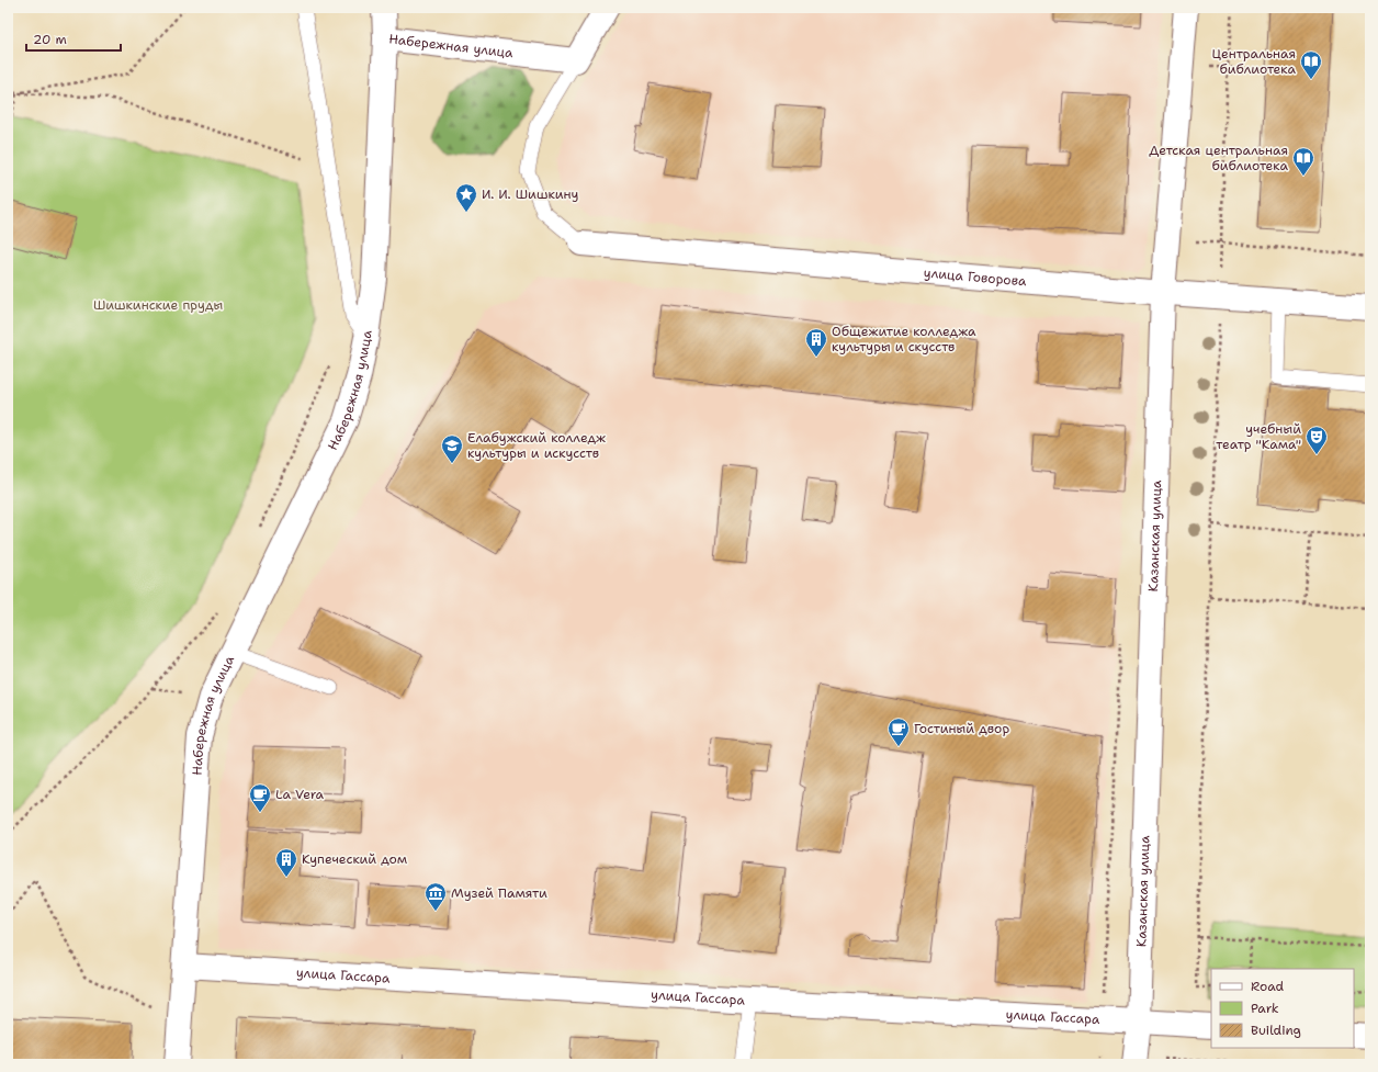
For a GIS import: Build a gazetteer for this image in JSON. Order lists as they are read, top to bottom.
{
  "streets": {
    "street": [
      "Набережная улица",
      "улица Говорова",
      "Казанская улица",
      "улица Гассара"
    ]
  },
  "crossings": [
    ["Набережная улица", "улица Гассара"],
    ["улица Говорова", "Казанская улица"],
    ["Казанская улица", "улица Гассара"]
  ],
  "parks": ["Шишкинские пруды"],
  "places": {
    "library": ["Центральная библиотека", "Детская центральная библиотека"],
    "place": ["И. И. Шишкину"],
    "building": ["Общежитие колледжа культуры и скусств", "Купеческий дом"],
    "theatre": ["учебный театр \"Кама\""],
    "school or university": ["Елабужский колледж культуры и искусств"],
    "cafe": ["Гостиный двор", "La Vera"],
    "museum": ["Музей Памяти"]
  },
  "legend": ["Road", "Park", "Building"],
  "scale_bar": "20 m"
}
